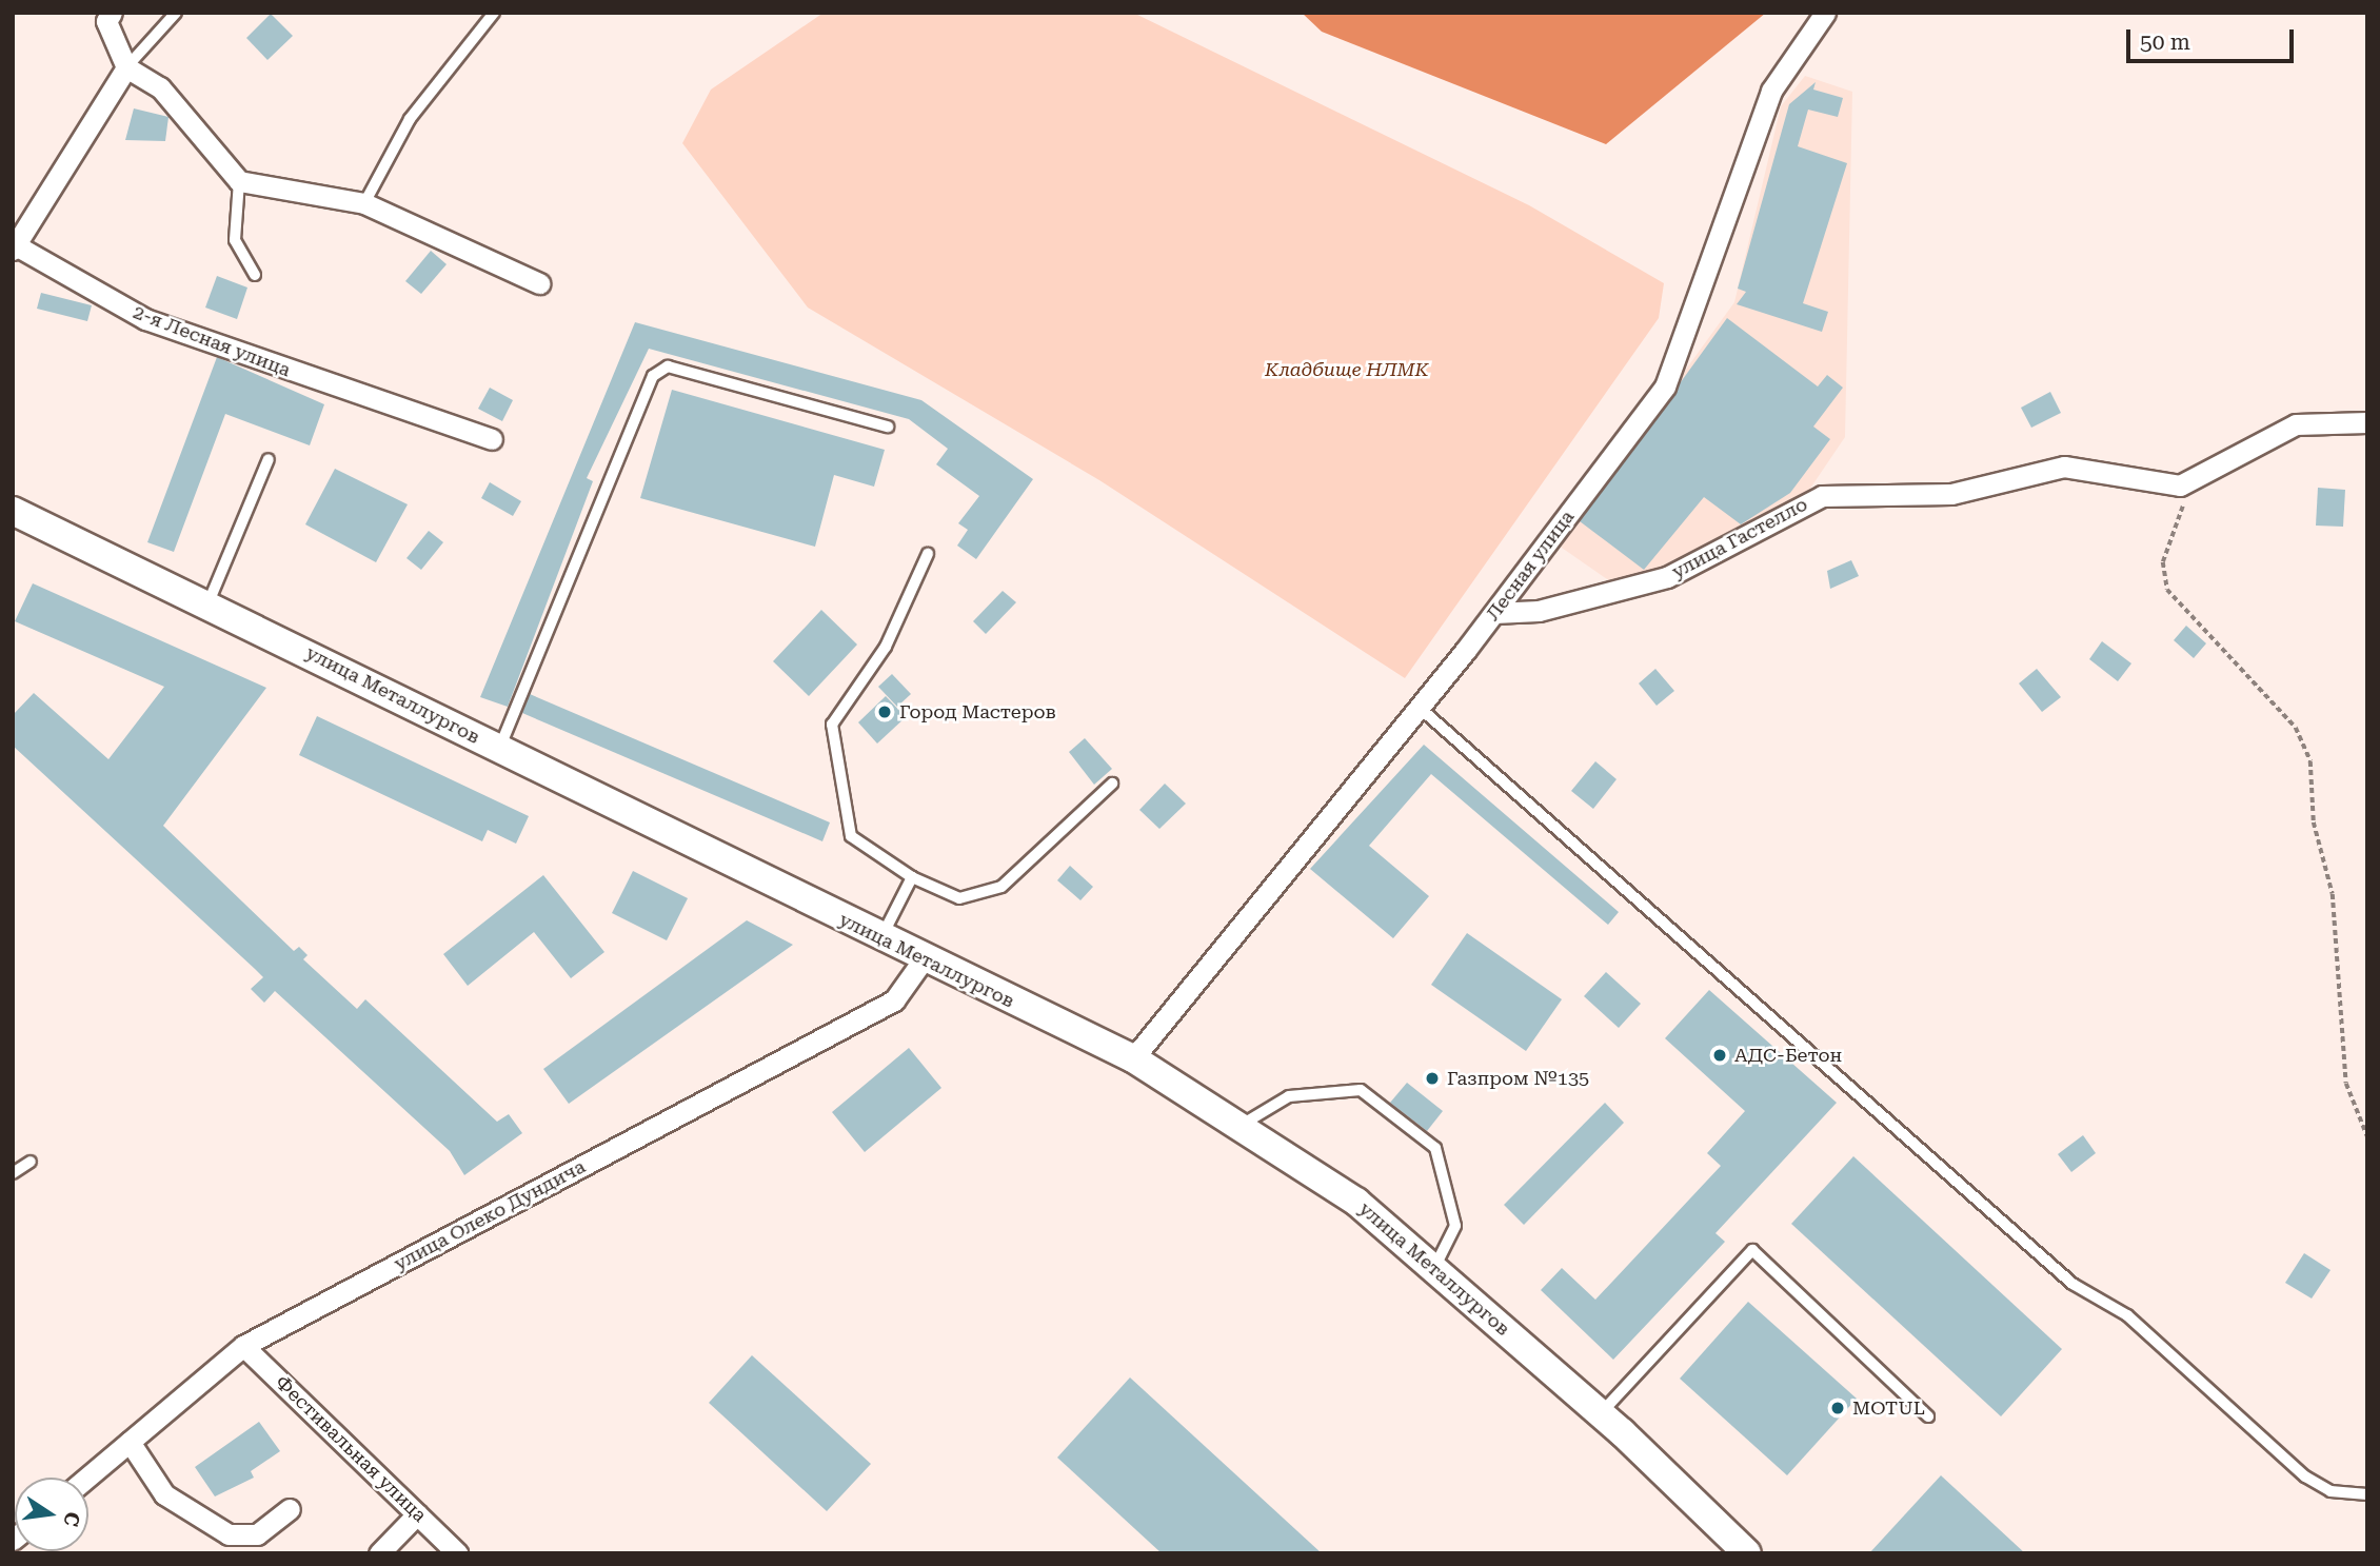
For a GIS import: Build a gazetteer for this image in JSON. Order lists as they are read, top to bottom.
{
  "streets": {
    "main road": ["улица Металлургов"],
    "street": [
      "2-я Лесная улица",
      "улица Гастелло",
      "Лесная улица",
      "улица Олеко Дундича",
      "Фестивальная улица"
    ]
  },
  "crossings": [
    ["улица Гастелло", "Лесная улица"],
    ["Лесная улица", "улица Металлургов"],
    ["улица Металлургов", "улица Олеко Дундича"],
    ["улица Олеко Дундича", "Фестивальная улица"]
  ],
  "parks": ["Кладбище НЛМК"],
  "places": [
    "Город Мастеров",
    "АДС-Бетон",
    "Газпром №135",
    "MOTUL"
  ],
  "scale_bar": "50 m",
  "north": "right"
}
